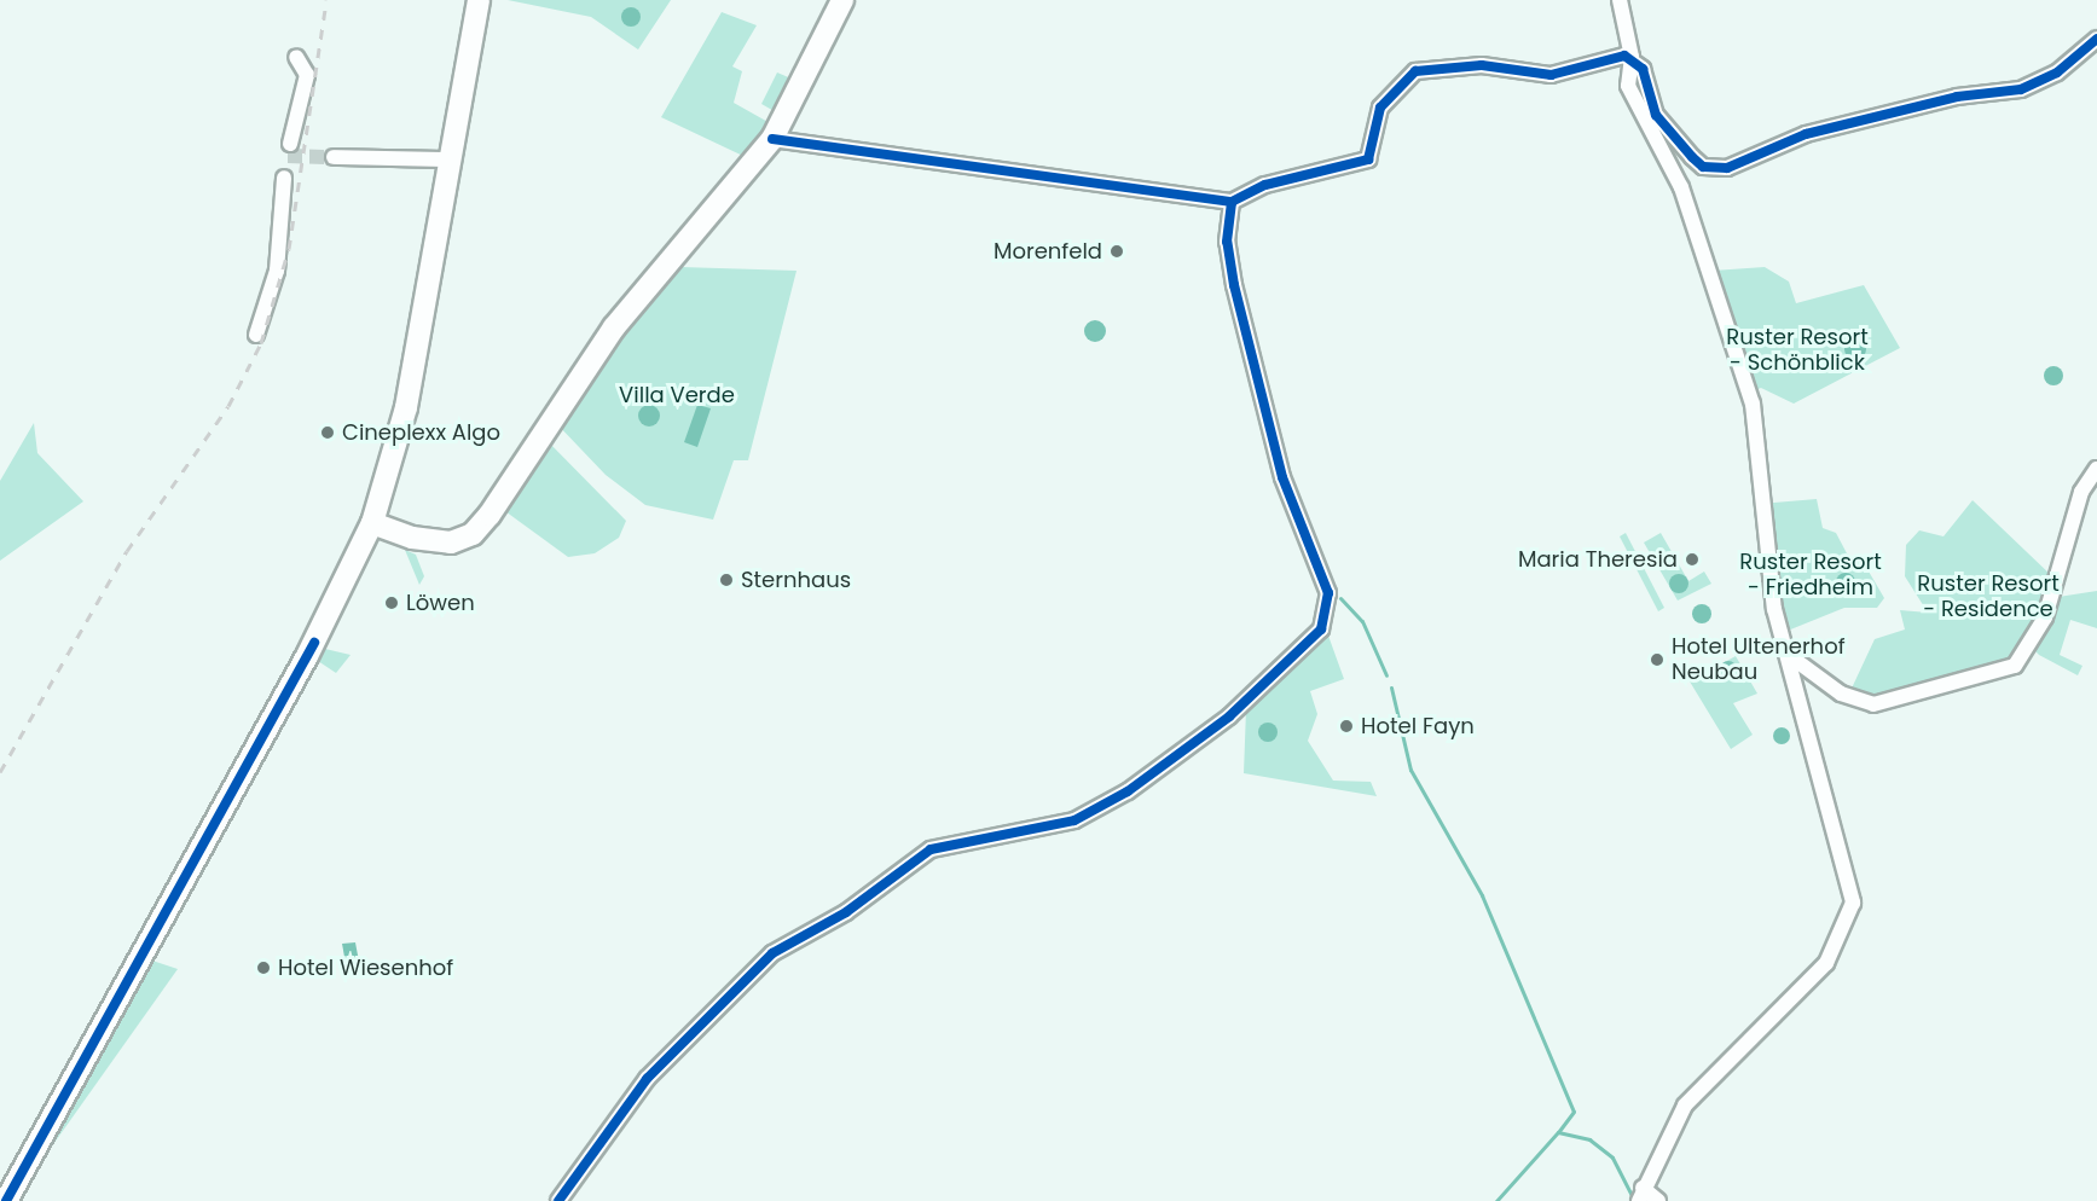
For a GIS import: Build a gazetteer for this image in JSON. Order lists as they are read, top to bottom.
{
  "parks": [
    "Ruster Resort - Schönblick",
    "Villa Verde",
    "Ruster Resort - Friedheim",
    "Ruster Resort - Residence"
  ],
  "places": [
    "Morenfeld",
    "Cineplexx Algo",
    "Maria Theresia",
    "Sternhaus",
    "Löwen",
    "Hotel Ultenerhof Neubau",
    "Hotel Fayn",
    "Hotel Wiesenhof"
  ]
}
